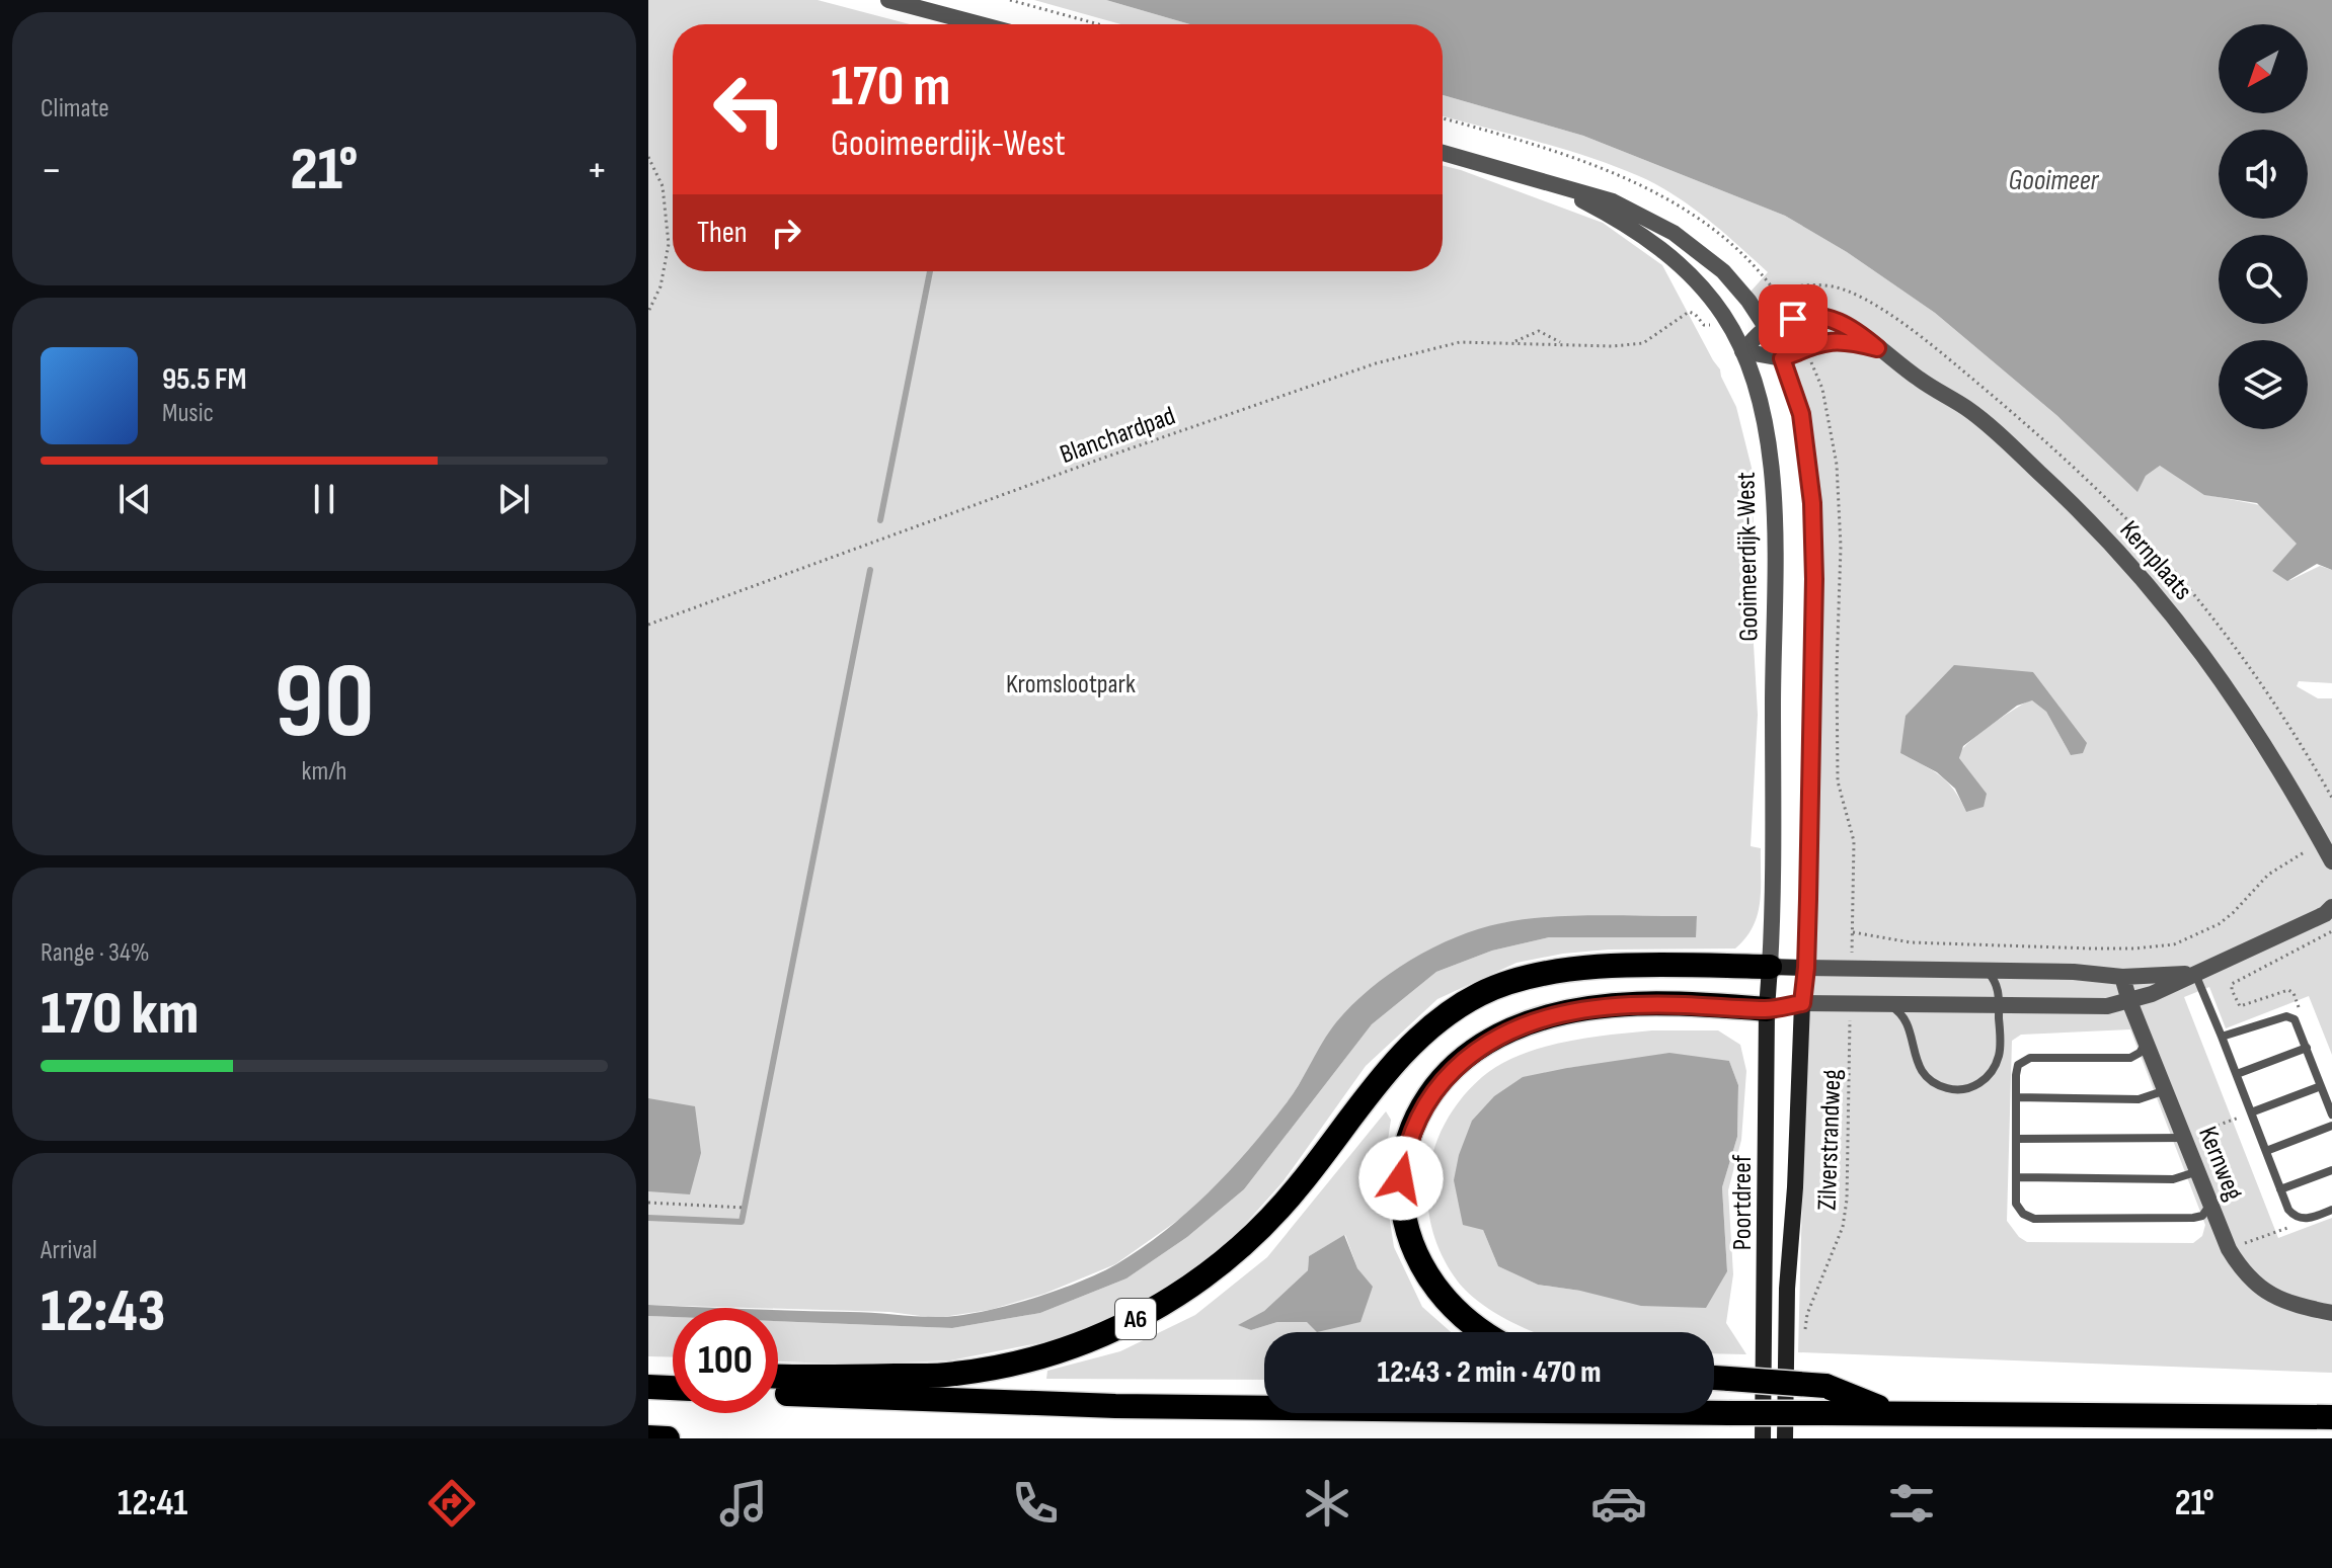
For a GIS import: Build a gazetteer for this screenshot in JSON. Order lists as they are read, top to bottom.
{
  "streets": {
    "highway": ["A6"],
    "main road": ["Poortdreef"],
    "street": ["Gooimeerdijk-West", "Kernplaats", "Kernweg"],
    "path": ["Blanchardpad", "Zilverstrandweg"]
  },
  "crossings": [
    ["Blanchardpad", "Gooimeerdijk-West"],
    ["Gooimeerdijk-West", "Kernplaats"],
    ["Gooimeerdijk-West", "Poortdreef"],
    ["Gooimeerdijk-West", "A6"],
    ["Poortdreef", "A6"]
  ],
  "water": ["Gooimeer"],
  "parks": ["Kromslootpark"],
  "north": "bottom left",
  "page": {
    "tile": [
      "Climate",
      ["90", "km/h"],
      ["Range · 34%", "170 km"],
      ["Arrival", "12:43"]
    ],
    "turn": ["170 m", "Gooimeerdijk-West"],
    "heat": ["−", "21°", "+"],
    "then": "Then",
    "song": ["95.5 FM", "Music"],
    "limit": "100",
    "trip": "12:43 · 2 min · 470 m",
    "tabs": ["12:41", "21°"]
  }
}
